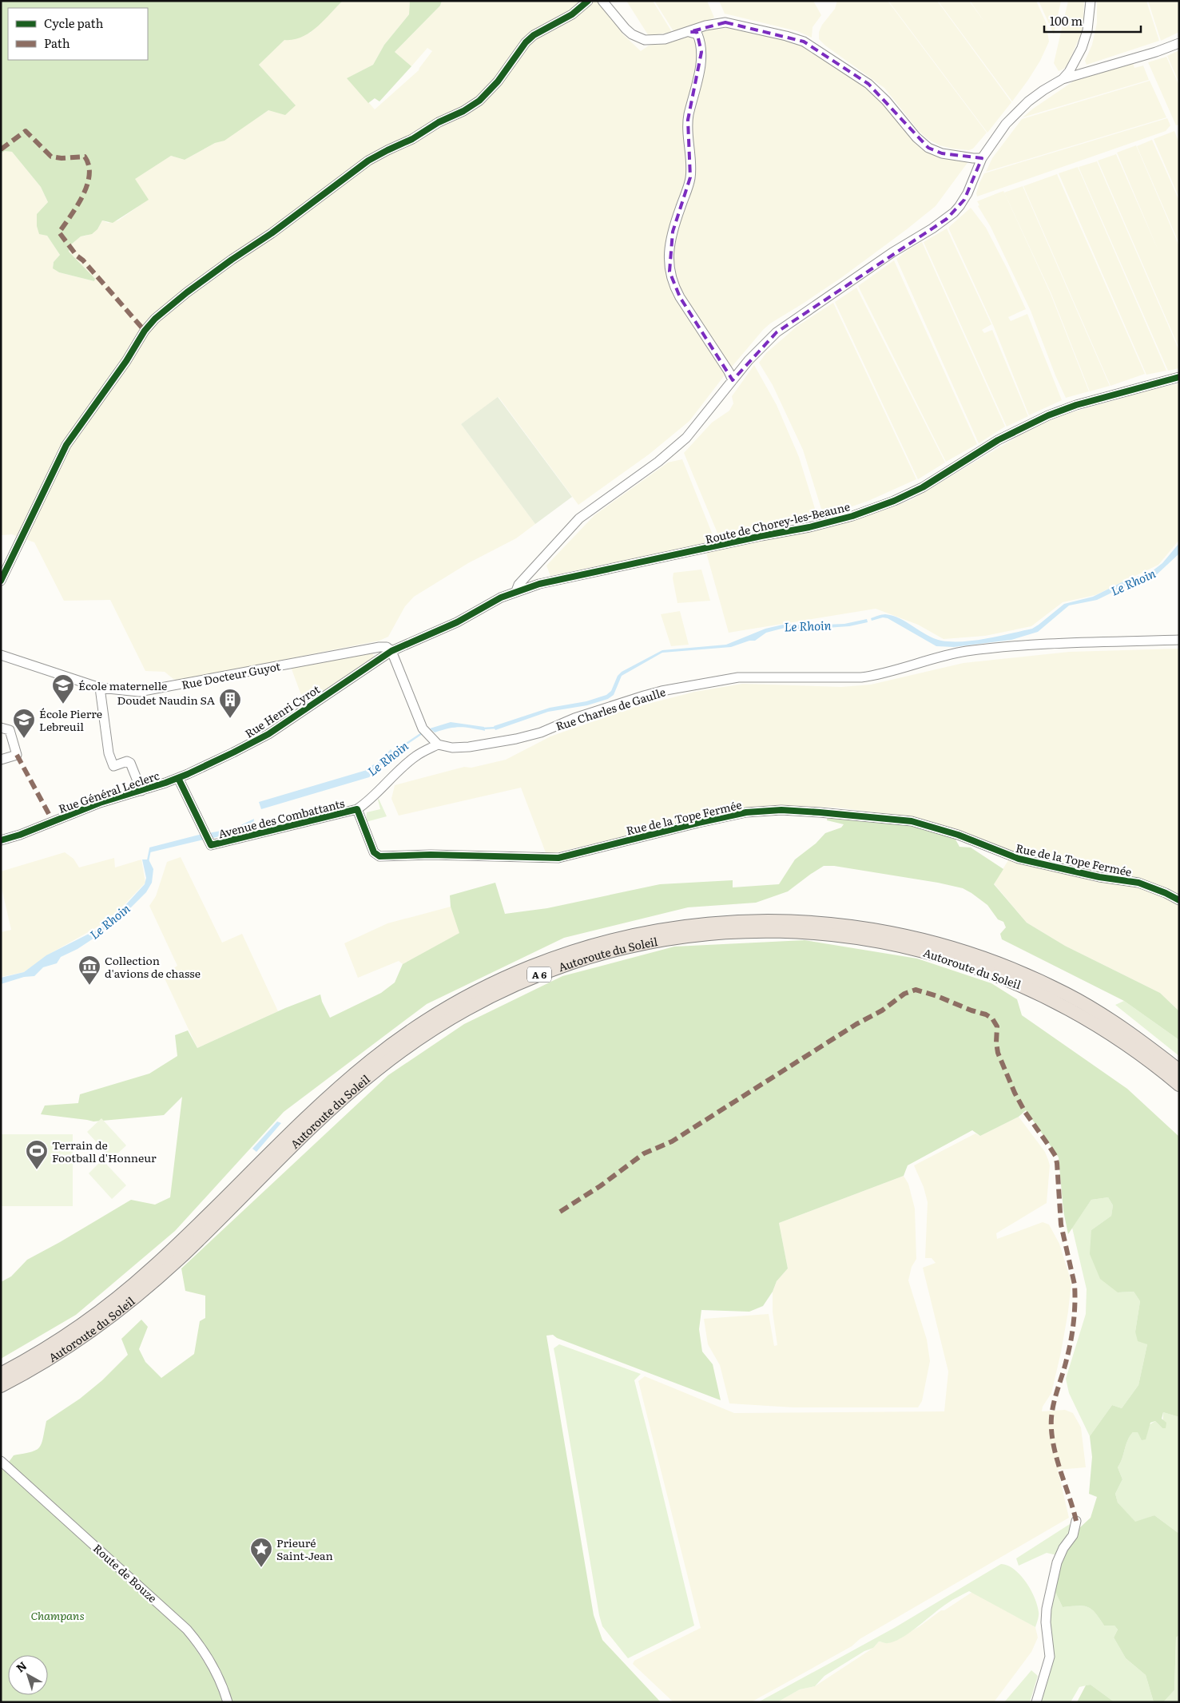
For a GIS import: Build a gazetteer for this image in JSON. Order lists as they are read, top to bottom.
{
  "streets": {
    "highway": ["Autoroute du Soleil", "A 6"],
    "street": [
      "Route de Chorey-les-Beaune",
      "Rue Docteur Guyot",
      "Rue Charles de Gaulle",
      "Rue Henri Cyrot",
      "Rue Général Leclerc",
      "Rue de la Tope Fermée",
      "Avenue des Combattants",
      "Route de Bouze"
    ]
  },
  "crossings": [
    ["Route de Chorey-les-Beaune", "Rue Docteur Guyot"],
    ["Route de Chorey-les-Beaune", "Rue Henri Cyrot"],
    ["Rue Docteur Guyot", "Rue Henri Cyrot"],
    ["Rue Charles de Gaulle", "Avenue des Combattants"],
    ["Rue Henri Cyrot", "Rue Général Leclerc"],
    ["Rue Henri Cyrot", "Avenue des Combattants"],
    ["Rue Général Leclerc", "Avenue des Combattants"],
    ["Rue de la Tope Fermée", "Avenue des Combattants"]
  ],
  "water": ["Le Rhoin"],
  "parks": ["Champans"],
  "places": {
    "school or university": ["École maternelle", "École Pierre Lebreuil"],
    "building": ["Doudet Naudin SA"],
    "museum": ["Collection d'avions de chasse"],
    "sports": ["Terrain de Football d'Honneur"],
    "place": ["Prieuré Saint-Jean"]
  },
  "legend": ["Cycle path", "Path"],
  "scale_bar": "100 m",
  "north": "top left"
}
